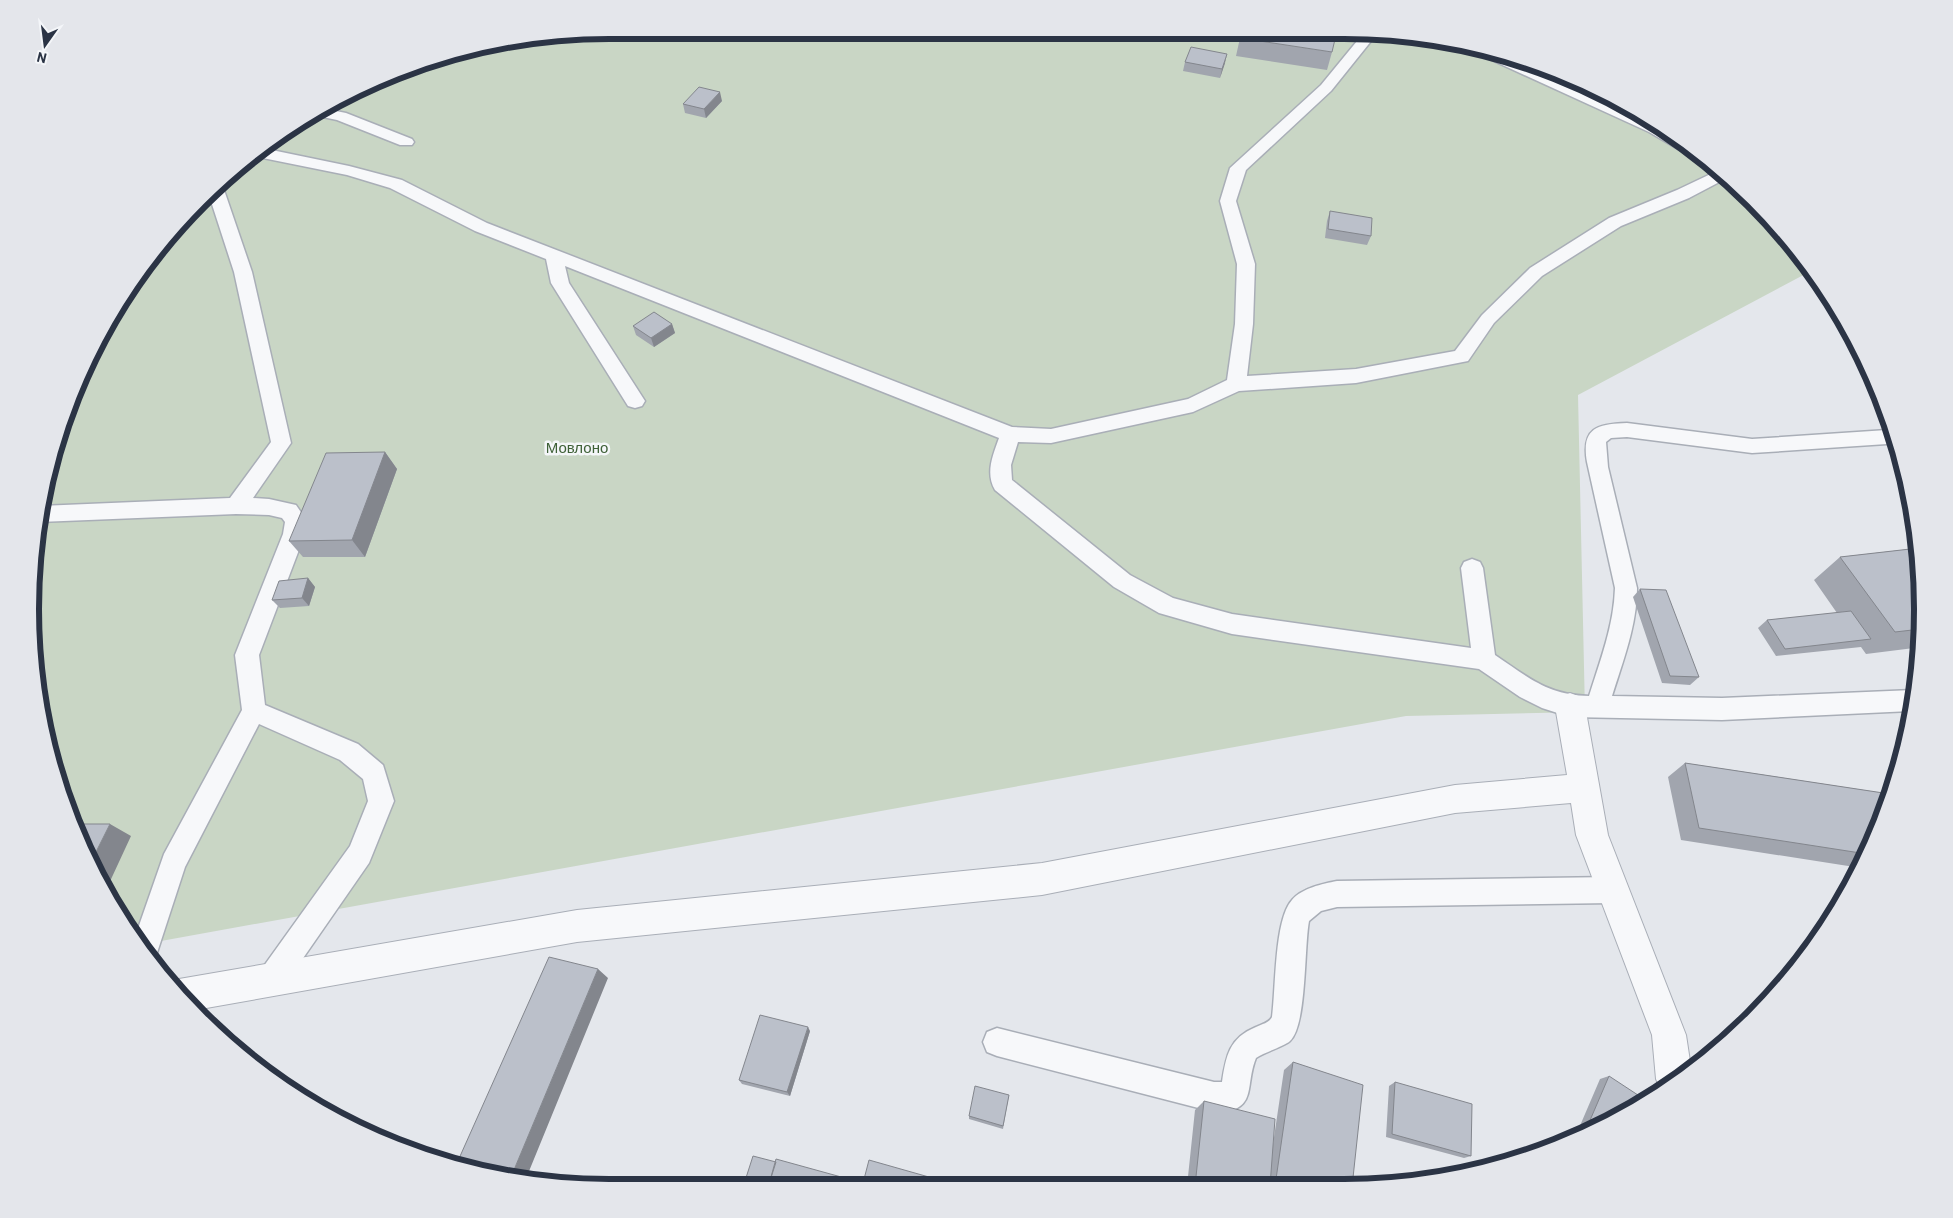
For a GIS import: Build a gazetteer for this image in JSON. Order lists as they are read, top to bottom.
{
  "parks": ["Мовлоно"],
  "north": "bottom"
}
